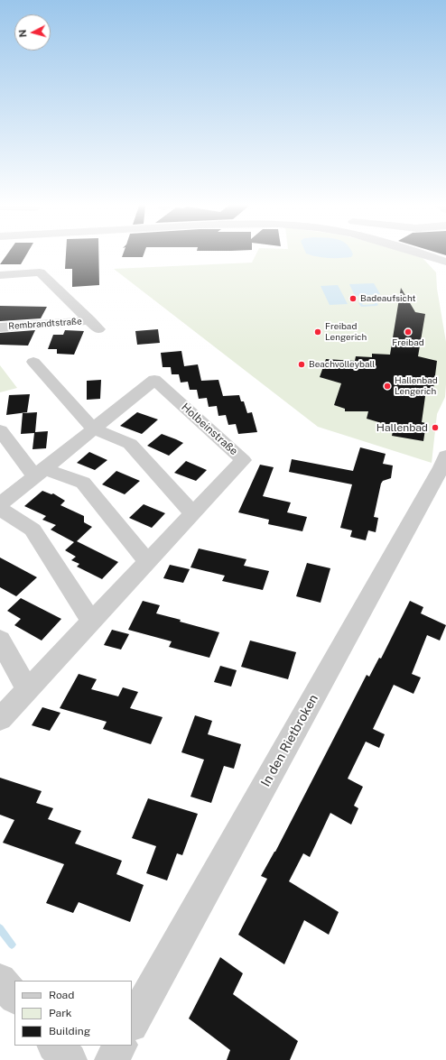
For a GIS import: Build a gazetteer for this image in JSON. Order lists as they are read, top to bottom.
{
  "streets": {
    "street": ["Rembrandtstraße", "Holbeinstraße", "In den Rietbroken"]
  },
  "places": [
    "Badeaufsicht",
    "Freibad Lengerich",
    "Freibad",
    "Beachvolleyball",
    "Hallenbad Lengerich",
    "Hallenbad"
  ],
  "legend": ["Road", "Park", "Building"],
  "north": "left"
}
